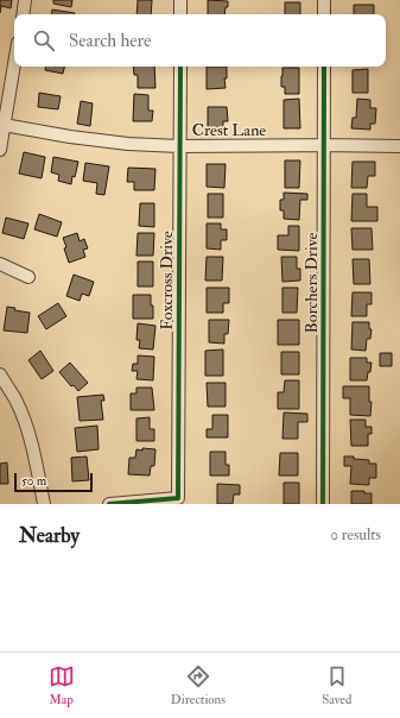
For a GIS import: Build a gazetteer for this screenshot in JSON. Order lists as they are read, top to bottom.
{
  "streets": {
    "street": ["Crest Lane", "Foxcross Drive", "Borchers Drive"]
  },
  "crossings": [
    ["Crest Lane", "Foxcross Drive"],
    ["Crest Lane", "Borchers Drive"]
  ],
  "scale_bar": "50 m",
  "page": {
    "search": "Search here",
    "scale": "50 m",
    "heading": ["Nearby", "0 results"],
    "nav": ["Map", "Directions", "Saved"]
  }
}
